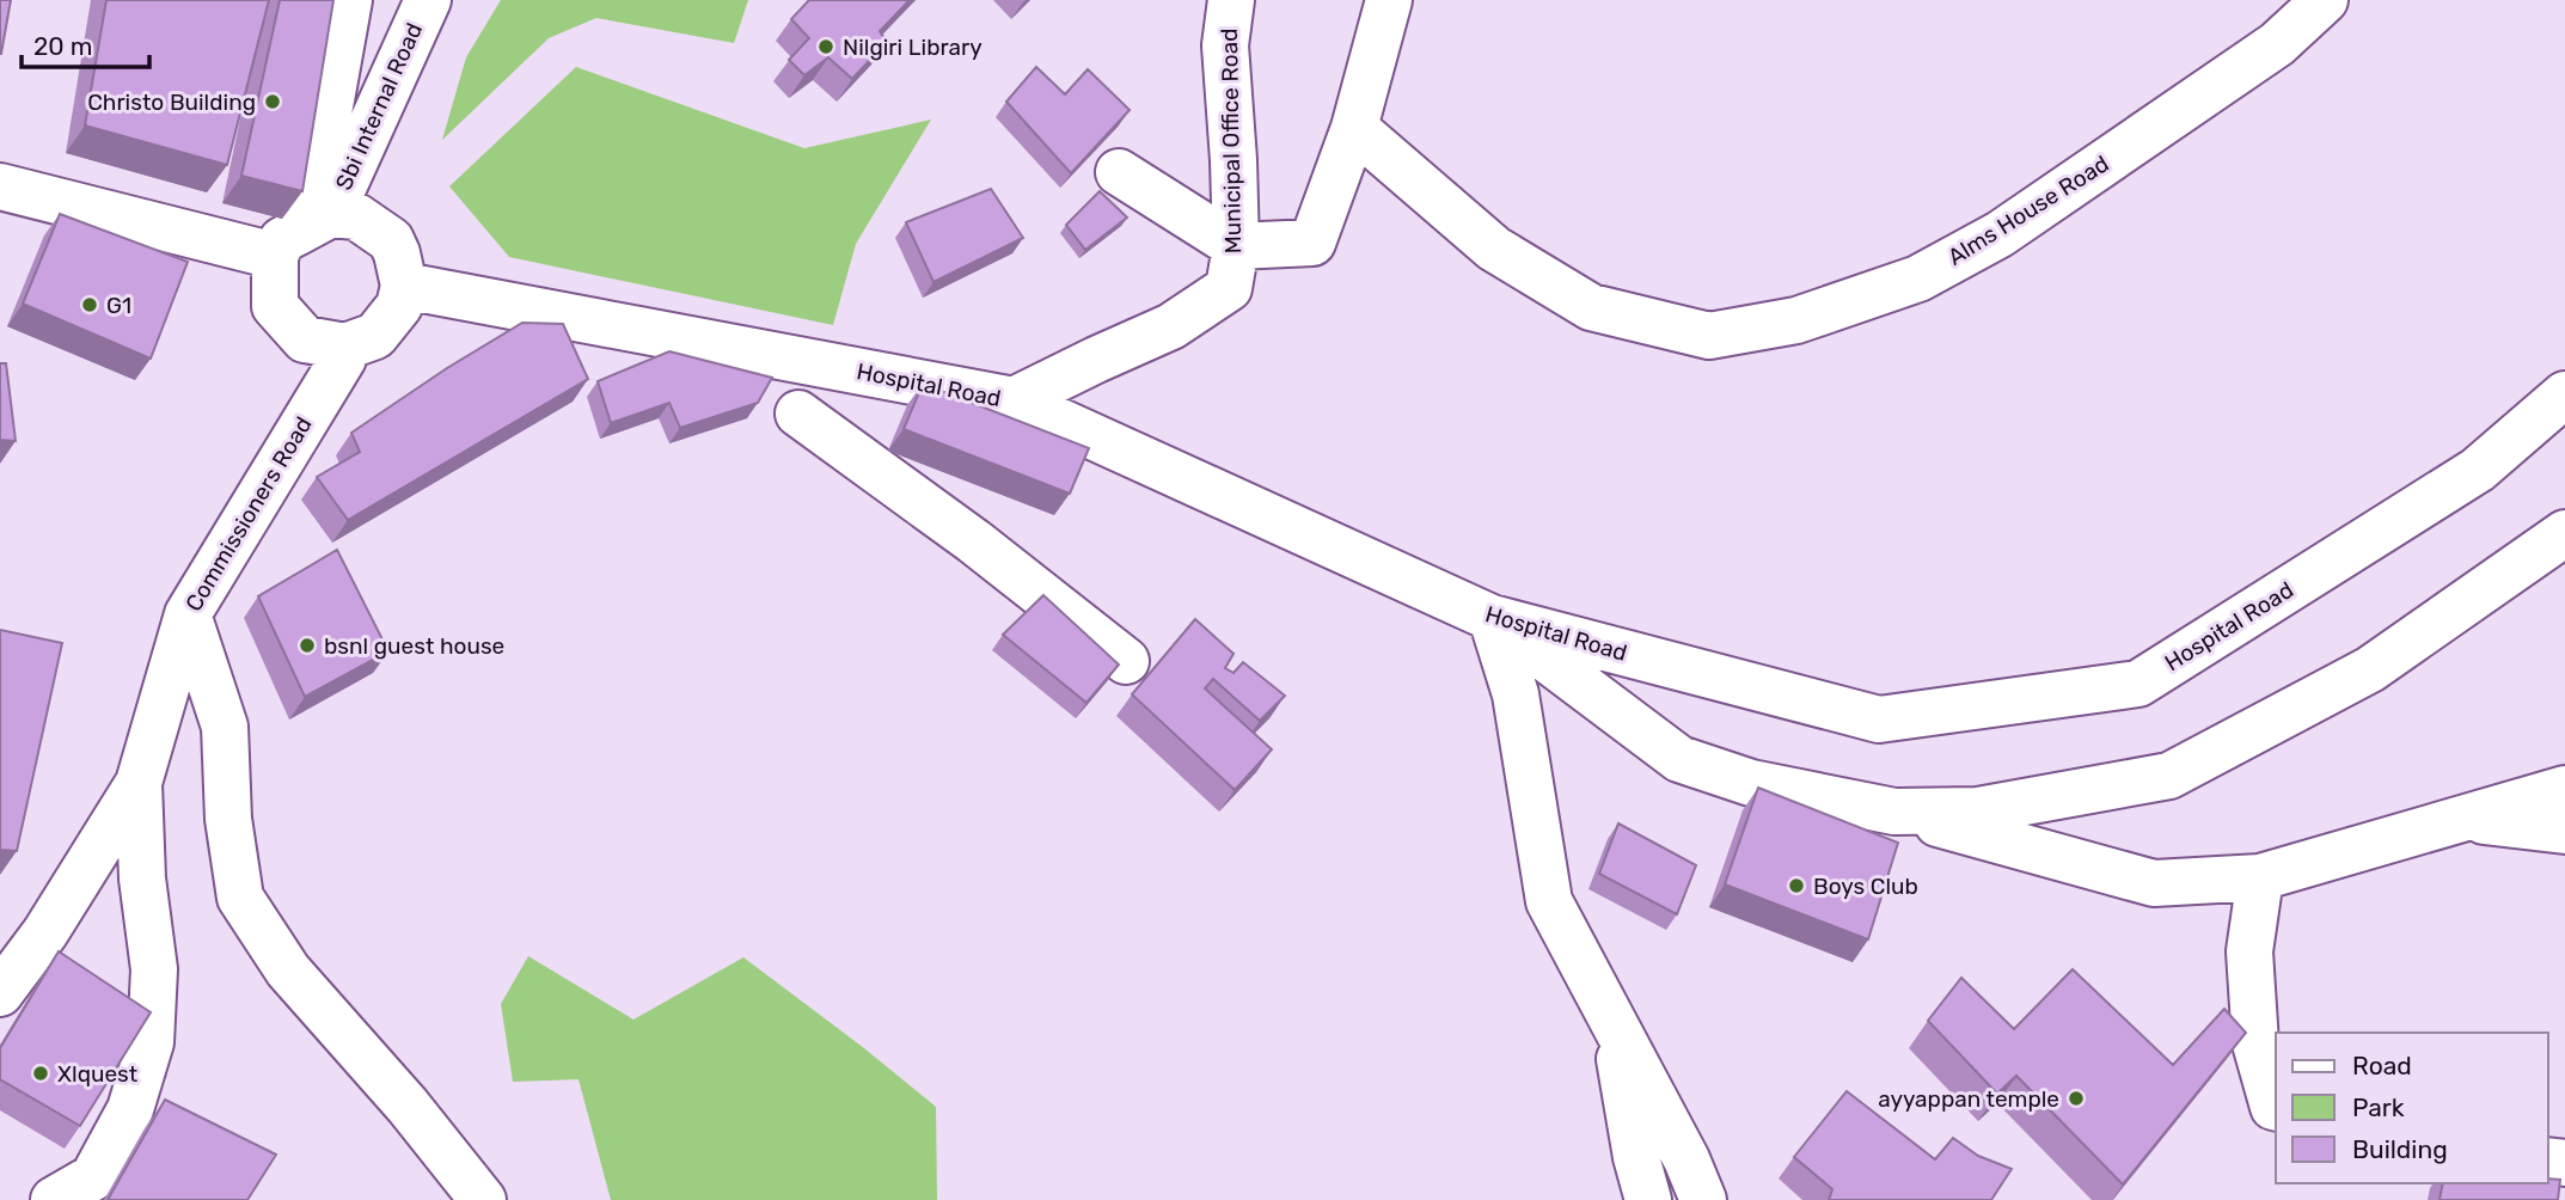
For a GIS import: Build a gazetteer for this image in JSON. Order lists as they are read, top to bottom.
{
  "streets": {
    "street": [
      "Sbi Internal Road",
      "Municipal Office Road",
      "Alms House Road",
      "Hospital Road",
      "Commissioners Road"
    ]
  },
  "crossings": [
    ["Sbi Internal Road", "Hospital Road"],
    ["Sbi Internal Road", "Commissioners Road"],
    ["Municipal Office Road", "Hospital Road"],
    ["Hospital Road", "Commissioners Road"]
  ],
  "places": [
    "Nilgiri Library",
    "Christo Building",
    "G1",
    "bsnl guest house",
    "Boys Club",
    "Xlquest",
    "ayyappan temple"
  ],
  "legend": ["Road", "Park", "Building"],
  "scale_bar": "20 m"
}
